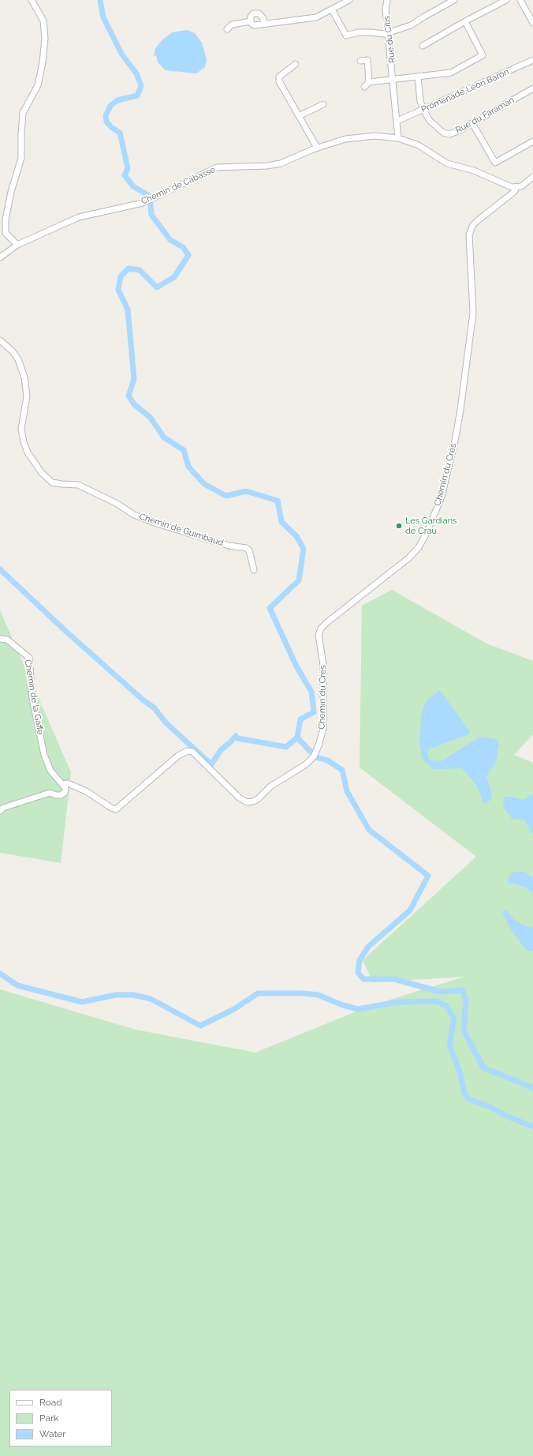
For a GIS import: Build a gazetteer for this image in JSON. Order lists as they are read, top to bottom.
{
  "streets": {
    "street": [
      "Rue du Citis",
      "Promenade Léon Baron",
      "Rue du Faraman",
      "Chemin de Cabasse",
      "Chemin du Crès",
      "Chemin de Guimbaud",
      "Chemin de la Gaffe"
    ]
  },
  "crossings": [
    ["Rue du Citis", "Promenade Léon Baron"],
    ["Rue du Citis", "Chemin de Cabasse"],
    ["Promenade Léon Baron", "Rue du Faraman"],
    ["Chemin de Cabasse", "Chemin du Crès"],
    ["Chemin du Crès", "Chemin de la Gaffe"]
  ],
  "places": ["Les Gardians de Crau"],
  "legend": ["Road", "Park", "Water"]
}
